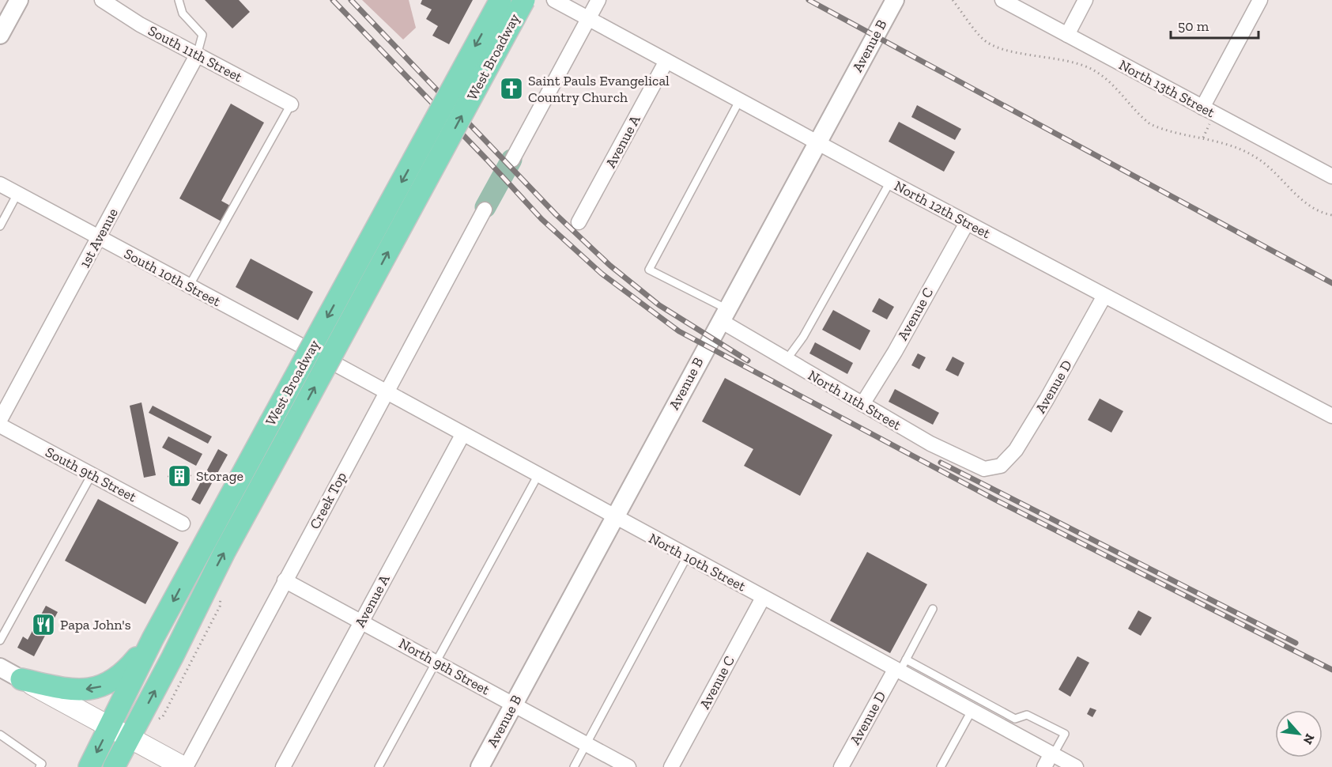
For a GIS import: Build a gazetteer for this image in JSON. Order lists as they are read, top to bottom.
{
  "streets": {
    "main road": ["West Broadway"],
    "street": [
      "Avenue B",
      "South 11th Street",
      "North 13th Street",
      "Avenue A",
      "North 12th Street",
      "1st Avenue",
      "South 10th Street",
      "Avenue C",
      "Avenue D",
      "North 11th Street",
      "South 9th Street",
      "Creek Top",
      "North 10th Street",
      "North 9th Street"
    ]
  },
  "crossings": [
    ["Avenue B", "North 12th Street"],
    ["Avenue B", "North 11th Street"],
    ["Avenue B", "North 10th Street"],
    ["Avenue B", "North 9th Street"],
    ["South 11th Street", "1st Avenue"],
    ["Avenue A", "North 12th Street"],
    ["Avenue A", "North 10th Street"],
    ["Avenue A", "North 9th Street"],
    ["North 12th Street", "Avenue C"],
    ["North 12th Street", "Avenue D"],
    ["1st Avenue", "South 10th Street"],
    ["South 10th Street", "North 10th Street"],
    ["Avenue C", "North 11th Street"],
    ["Avenue C", "North 10th Street"],
    ["Avenue D", "North 11th Street"],
    ["Avenue D", "North 10th Street"],
    ["Creek Top", "North 10th Street"],
    ["Creek Top", "North 9th Street"]
  ],
  "places": {
    "church": ["Saint Pauls Evangelical Country Church"],
    "building": ["Storage"],
    "restaurant": ["Papa John's"]
  },
  "scale_bar": "50 m",
  "north": "bottom right"
}
